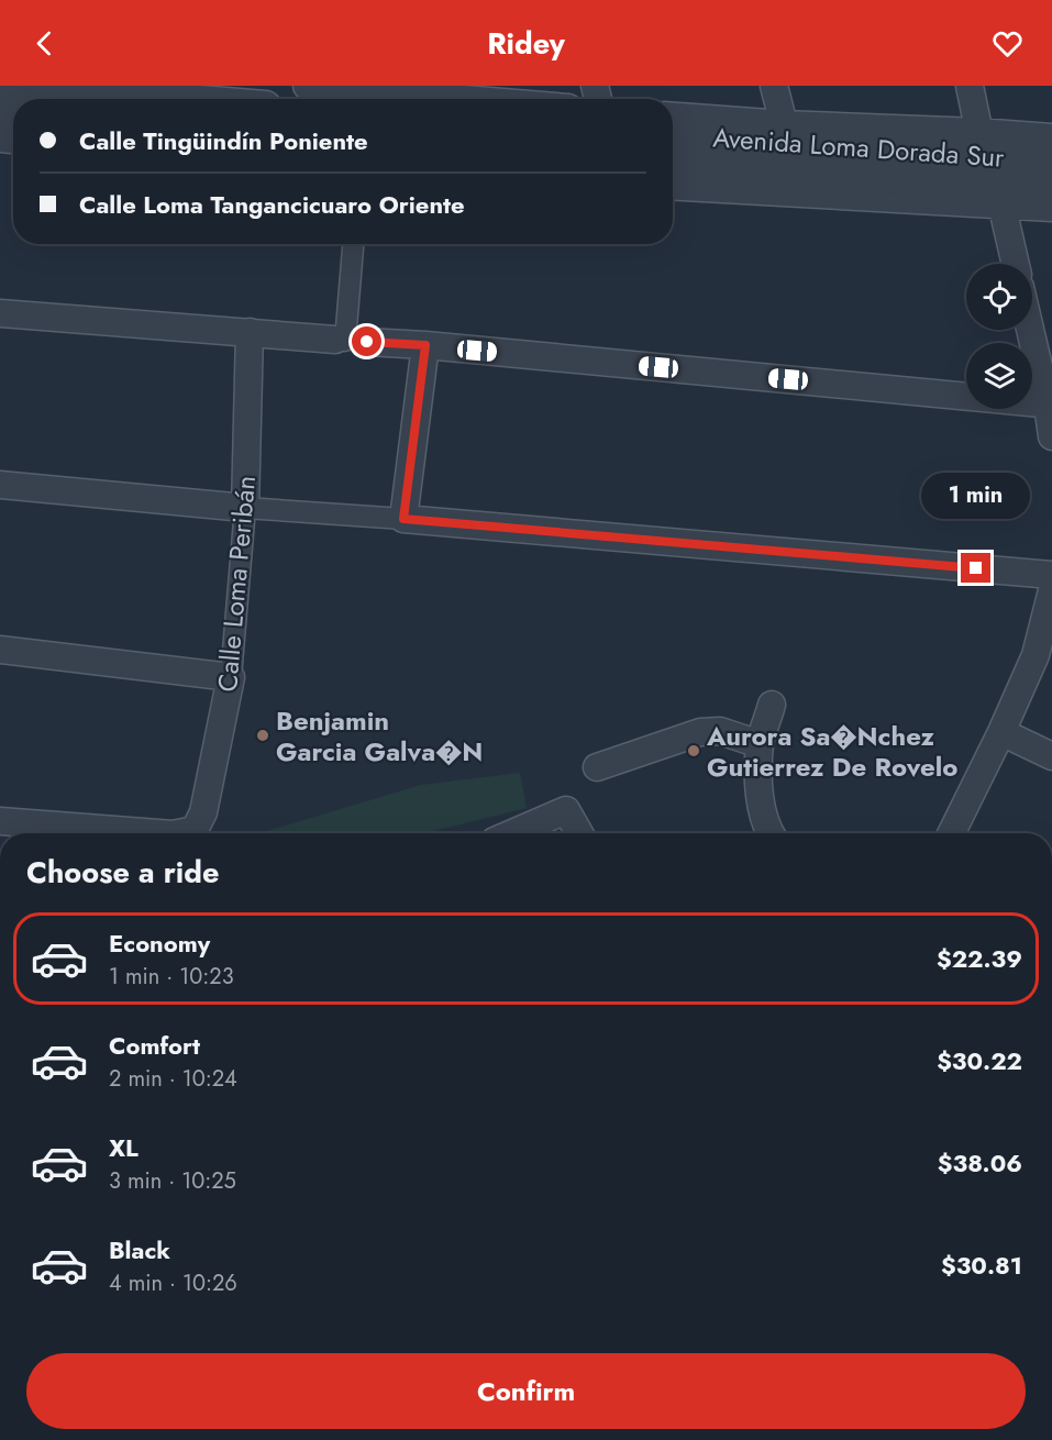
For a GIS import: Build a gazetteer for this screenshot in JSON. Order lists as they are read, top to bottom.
{
  "streets": {
    "street": ["Avenida Loma Dorada Sur", "Calle Loma Peribán"]
  },
  "places": ["Benjamin Garcia Galva�N", "Aurora Sa�Nchez Gutierrez De Rovelo"],
  "page": {
    "header": "Ridey",
    "banner": ["Calle Tingüindín Poniente", "Calle Loma Tangancicuaro Oriente"],
    "bubble": "1 min",
    "heading": "Choose a ride",
    "list": [
      {
        "name": "Economy",
        "note": "1 min · 10:23",
        "value": "$22.39"
      },
      {
        "name": "Comfort",
        "note": "2 min · 10:24",
        "value": "$30.22"
      },
      {
        "name": "XL",
        "note": "3 min · 10:25",
        "value": "$38.06"
      },
      {
        "name": "Black",
        "note": "4 min · 10:26",
        "value": "$30.81"
      }
    ],
    "buttons": "Confirm"
  }
}
